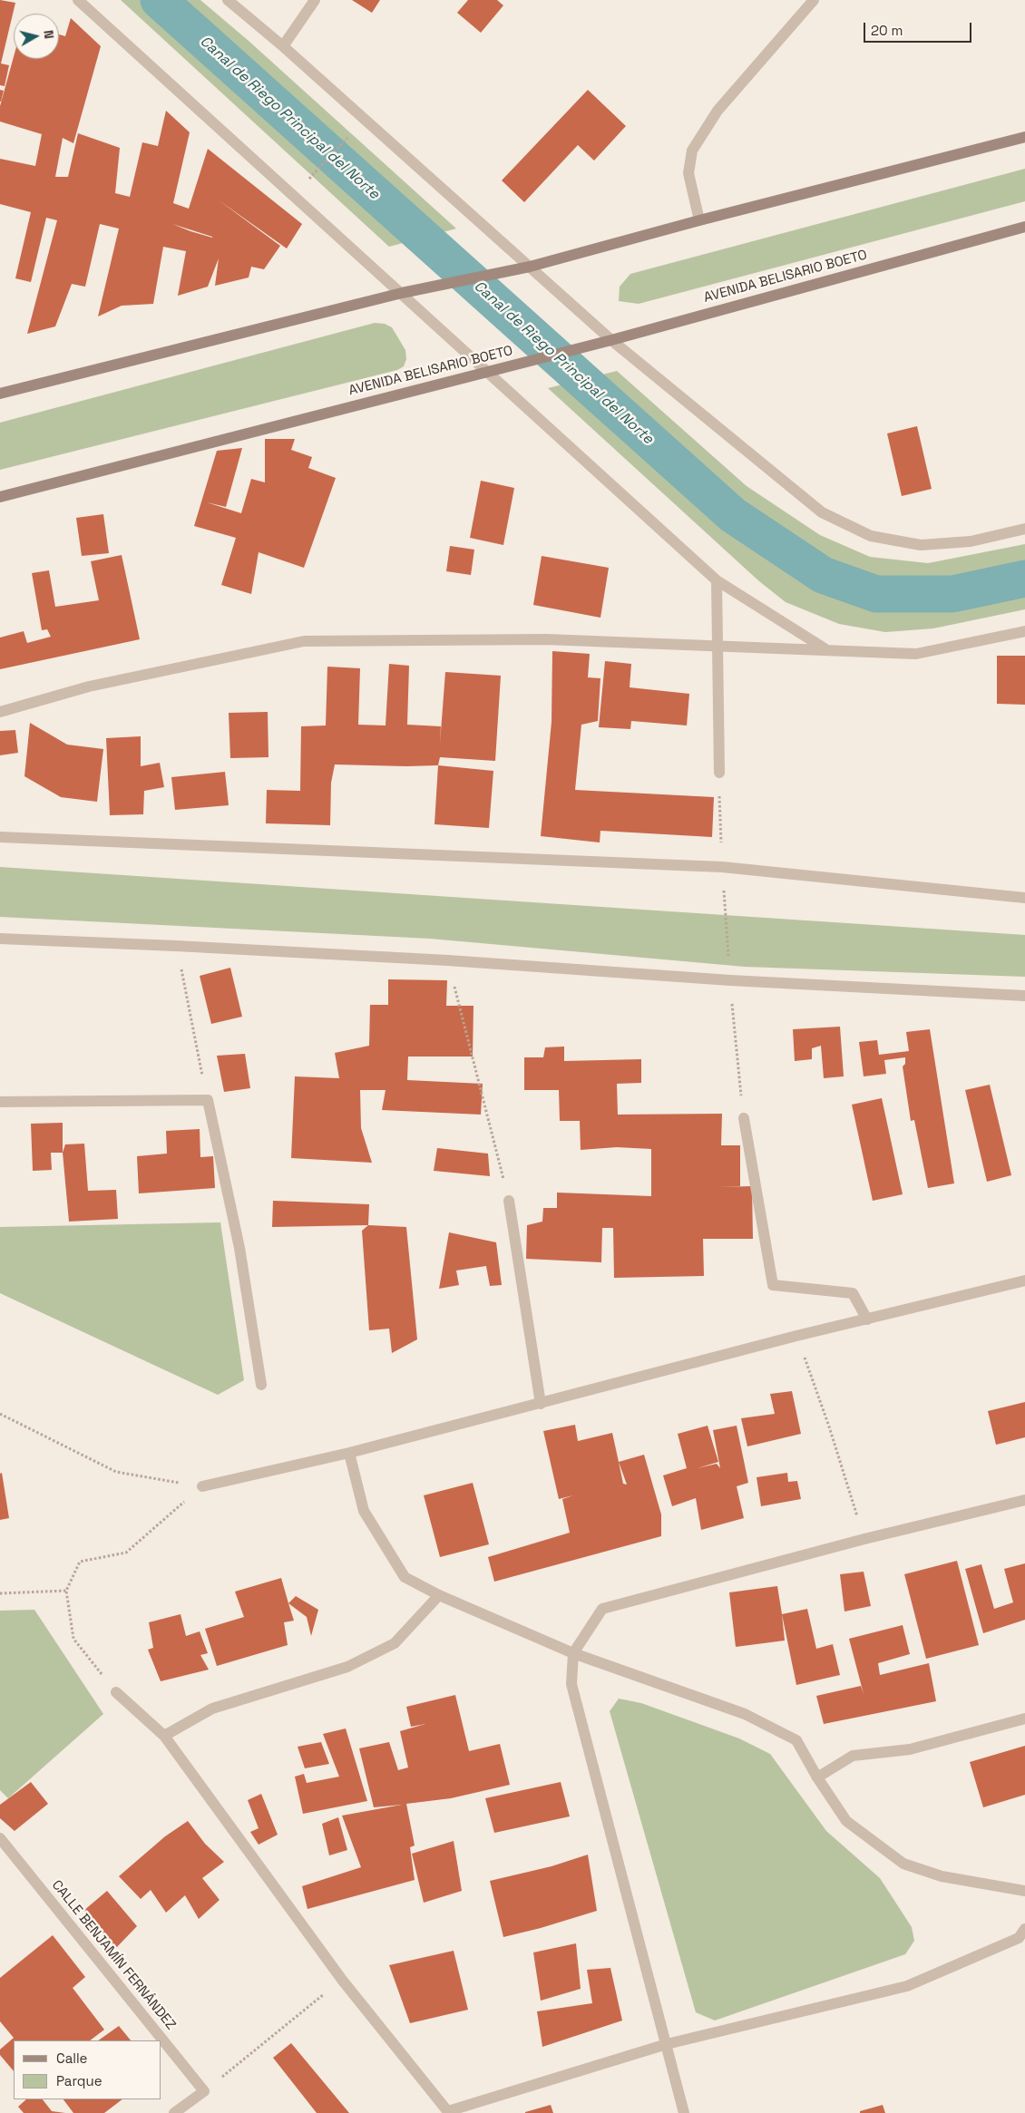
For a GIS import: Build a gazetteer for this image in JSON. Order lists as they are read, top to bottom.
{
  "streets": {
    "street": ["AVENIDA BELISARIO BOETO", "CALLE BENJAMÍN FERNÁNDEZ"]
  },
  "water": ["Canal de Riego Principal del Norte"],
  "legend": ["Calle", "Parque"],
  "scale_bar": "20 m",
  "north": "right"
}
